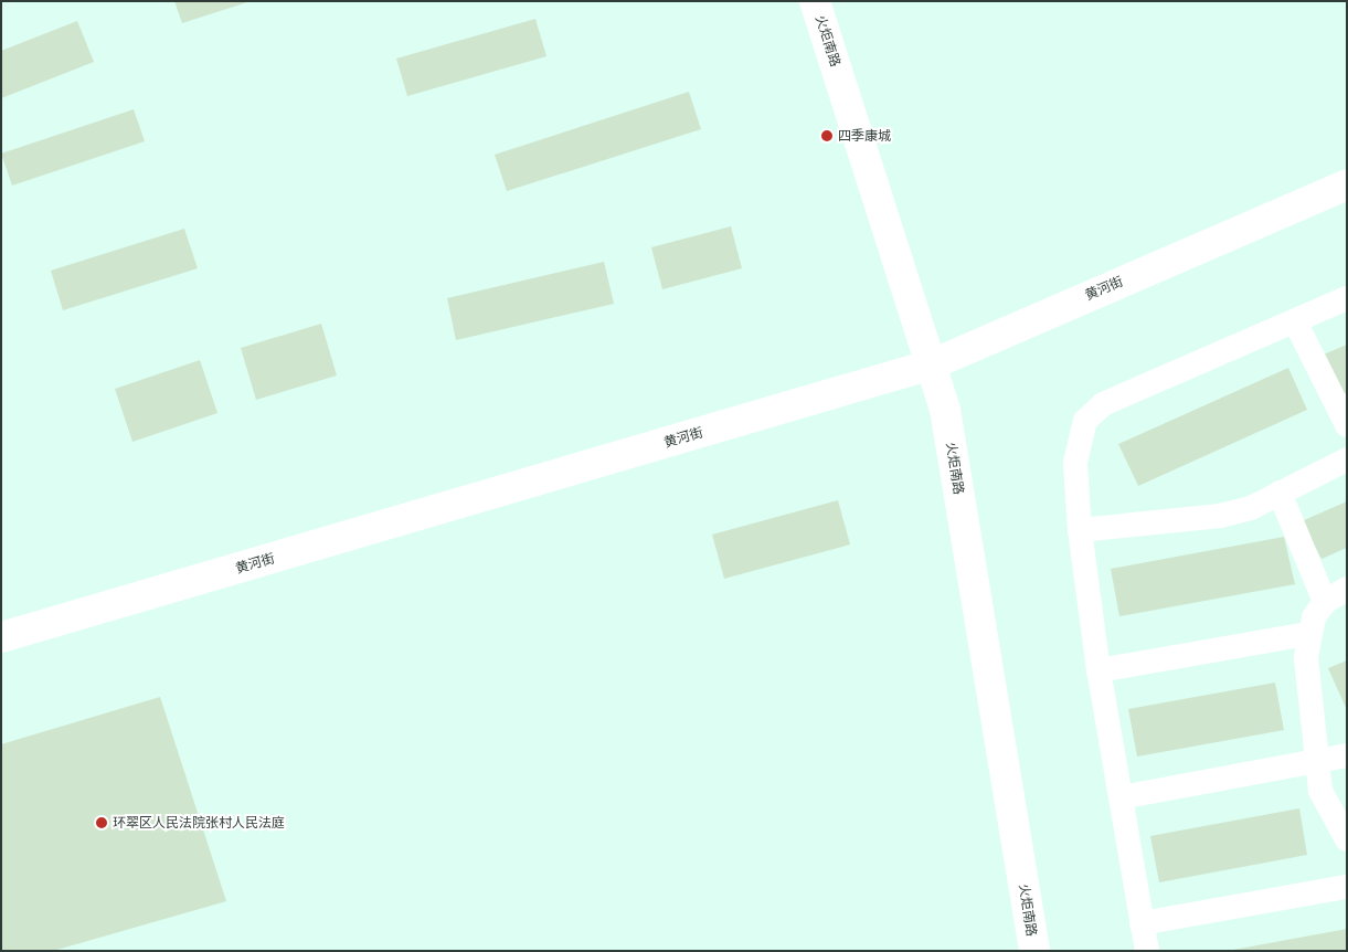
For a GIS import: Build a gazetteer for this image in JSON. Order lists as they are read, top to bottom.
{
  "streets": {
    "main road": ["火炬南路", "黄河街"]
  },
  "crossings": [
    ["火炬南路", "黄河街"]
  ],
  "places": ["四季康城", "环翠区人民法院张村人民法庭"]
}
